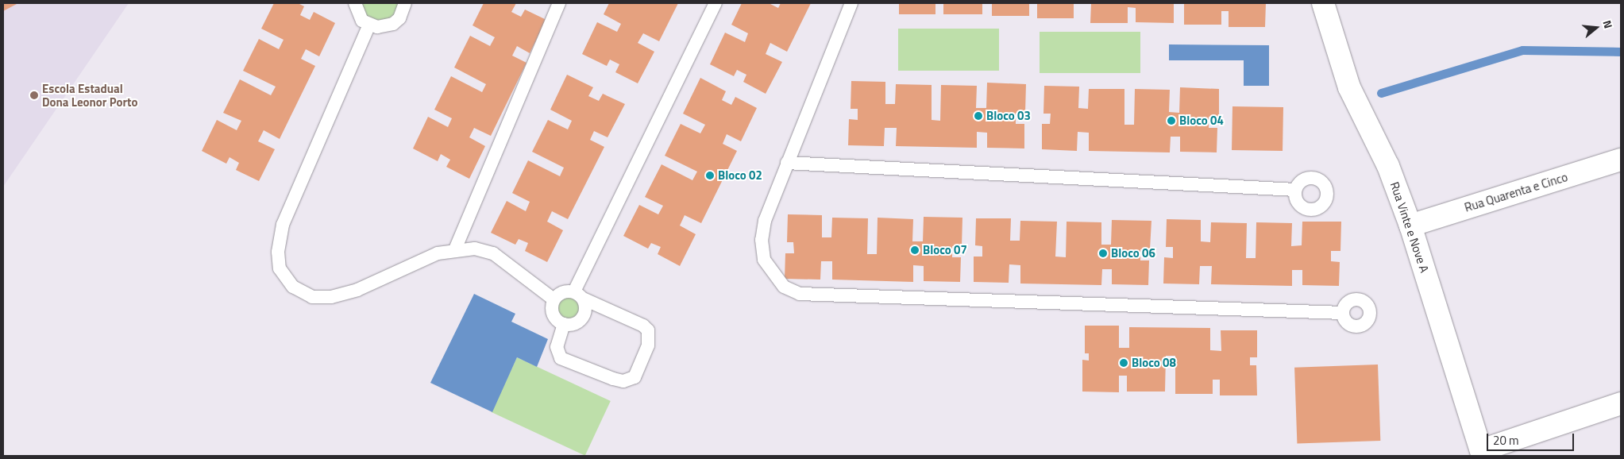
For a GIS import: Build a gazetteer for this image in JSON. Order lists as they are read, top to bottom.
{
  "streets": {
    "street": ["Rua Quarenta e Cinco", "Rua Vinte e Nove A"]
  },
  "crossings": [
    ["Rua Quarenta e Cinco", "Rua Vinte e Nove A"]
  ],
  "places": [
    "Escola Estadual Dona Leonor Porto",
    "Bloco 03",
    "Bloco 04",
    "Bloco 02",
    "Bloco 07",
    "Bloco 06",
    "Bloco 08"
  ],
  "scale_bar": "20 m",
  "north": "right"
}
